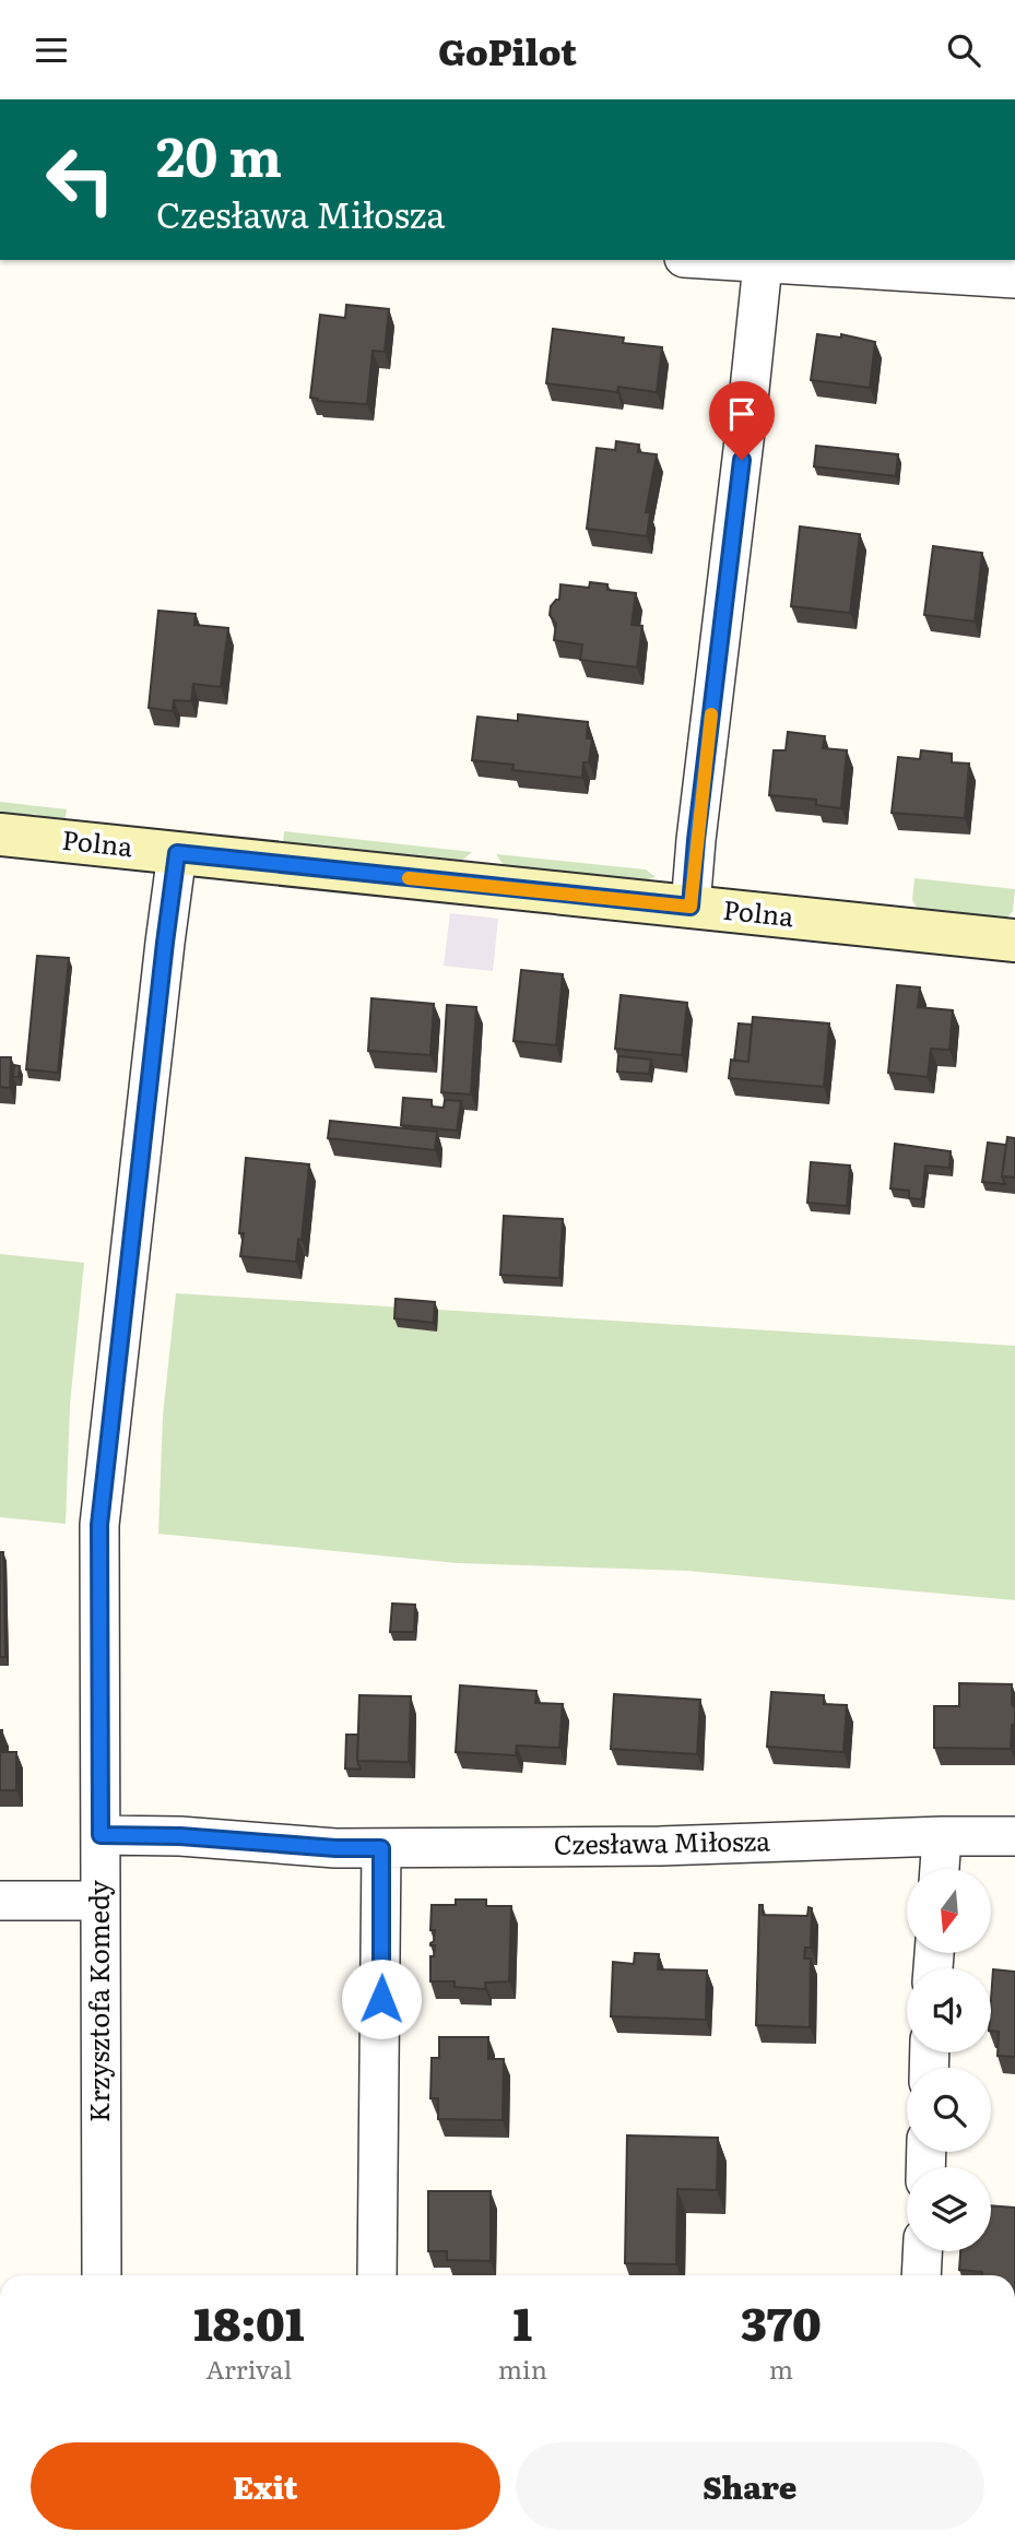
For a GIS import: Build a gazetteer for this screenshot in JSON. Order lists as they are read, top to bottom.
{
  "streets": {
    "street": ["Polna", "Czesława Miłosza", "Krzysztofa Komedy"]
  },
  "crossings": [
    ["Polna", "Krzysztofa Komedy"],
    ["Czesława Miłosza", "Krzysztofa Komedy"]
  ],
  "north": "bottom",
  "page": {
    "header": "GoPilot",
    "turn": ["20 m", "Czesława Miłosza"],
    "eta": [
      "18:01",
      "Arrival",
      "1",
      "min",
      "370",
      "m"
    ],
    "buttons": ["Exit", "Share"]
  }
}
